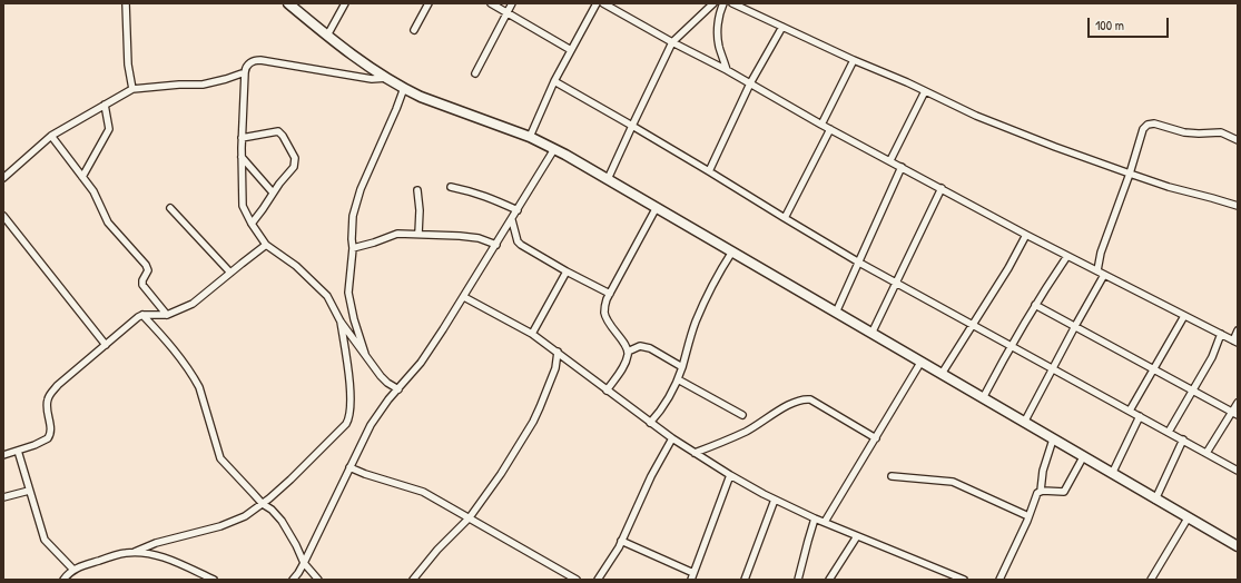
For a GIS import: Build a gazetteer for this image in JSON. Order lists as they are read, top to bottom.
{
  "scale_bar": "100 m"
}
